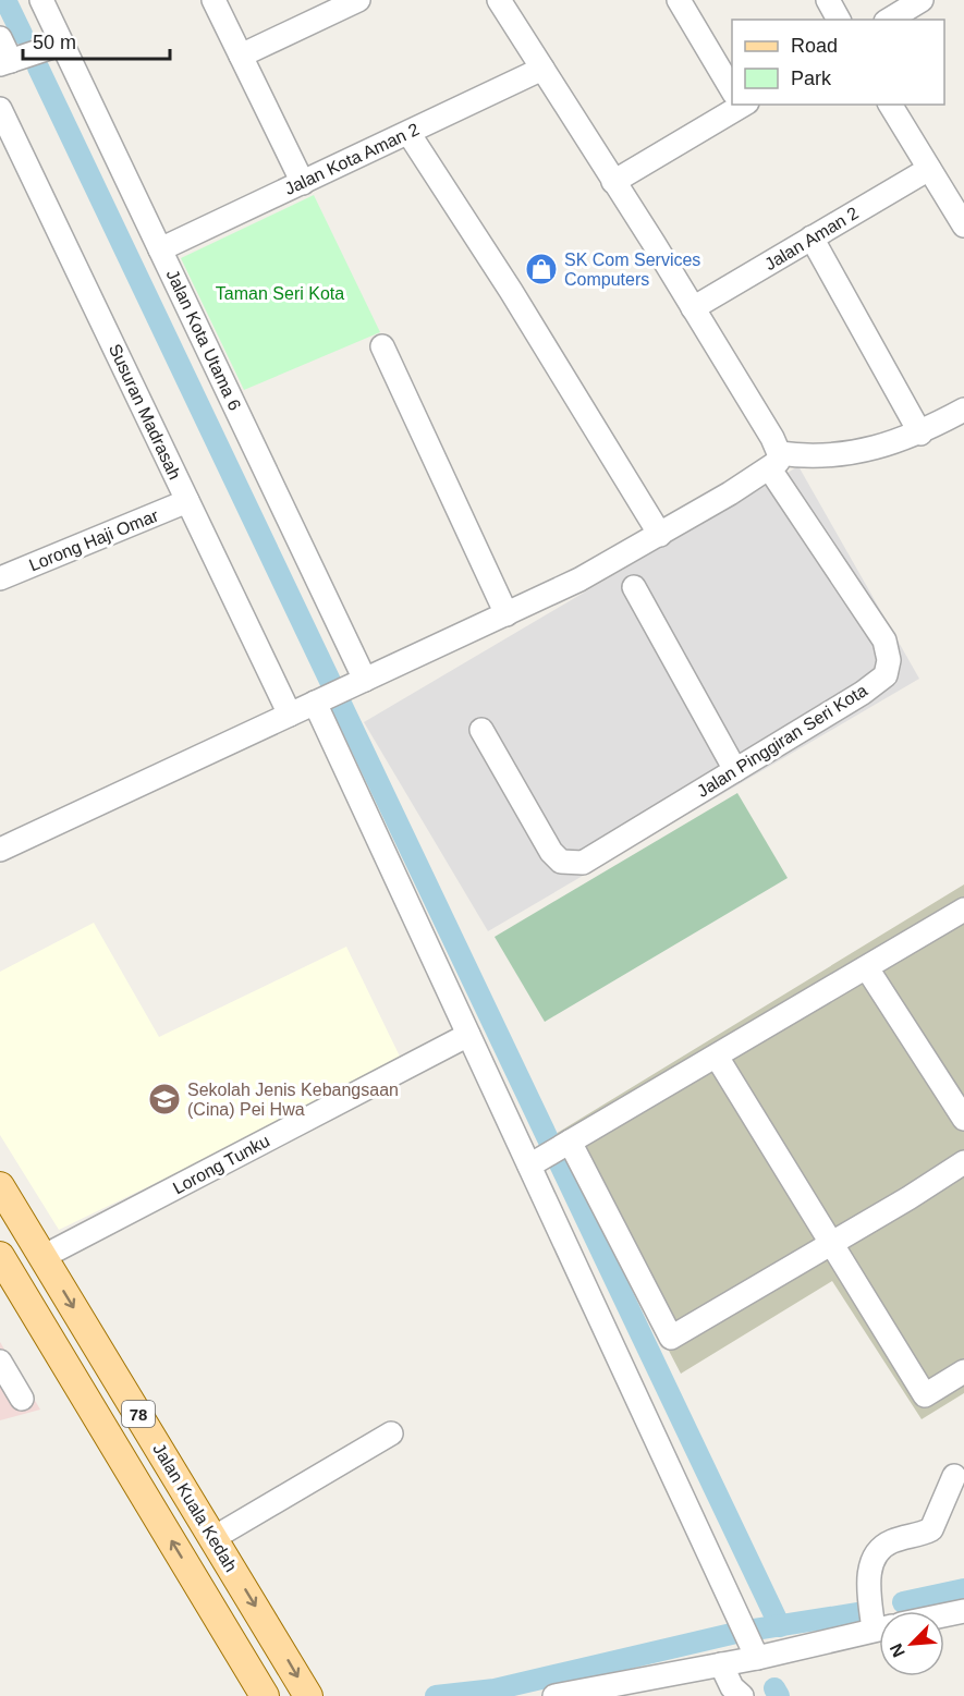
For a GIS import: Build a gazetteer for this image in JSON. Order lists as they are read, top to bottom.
{
  "streets": {
    "main road": ["78", "Jalan Kuala Kedah"],
    "street": [
      "Jalan Kota Aman 2",
      "Jalan Aman 2",
      "Jalan Kota Utama 6",
      "Susuran Madrasah",
      "Lorong Haji Omar",
      "Jalan Pinggiran Seri Kota",
      "Lorong Tunku"
    ]
  },
  "crossings": [
    ["Jalan Kota Aman 2", "Jalan Kota Utama 6"],
    ["Jalan Kota Aman 2", "Jalan Pinggiran Seri Kota"],
    ["Jalan Aman 2", "Jalan Pinggiran Seri Kota"],
    ["Susuran Madrasah", "Lorong Haji Omar"],
    ["Lorong Tunku", "Jalan Kuala Kedah"]
  ],
  "parks": ["Taman Seri Kota"],
  "places": {
    "shop": ["SK Com Services Computers"],
    "school or university": ["Sekolah Jenis Kebangsaan (Cina) Pei Hwa"]
  },
  "legend": ["Road", "Park"],
  "scale_bar": "50 m",
  "north": "bottom left"
}
